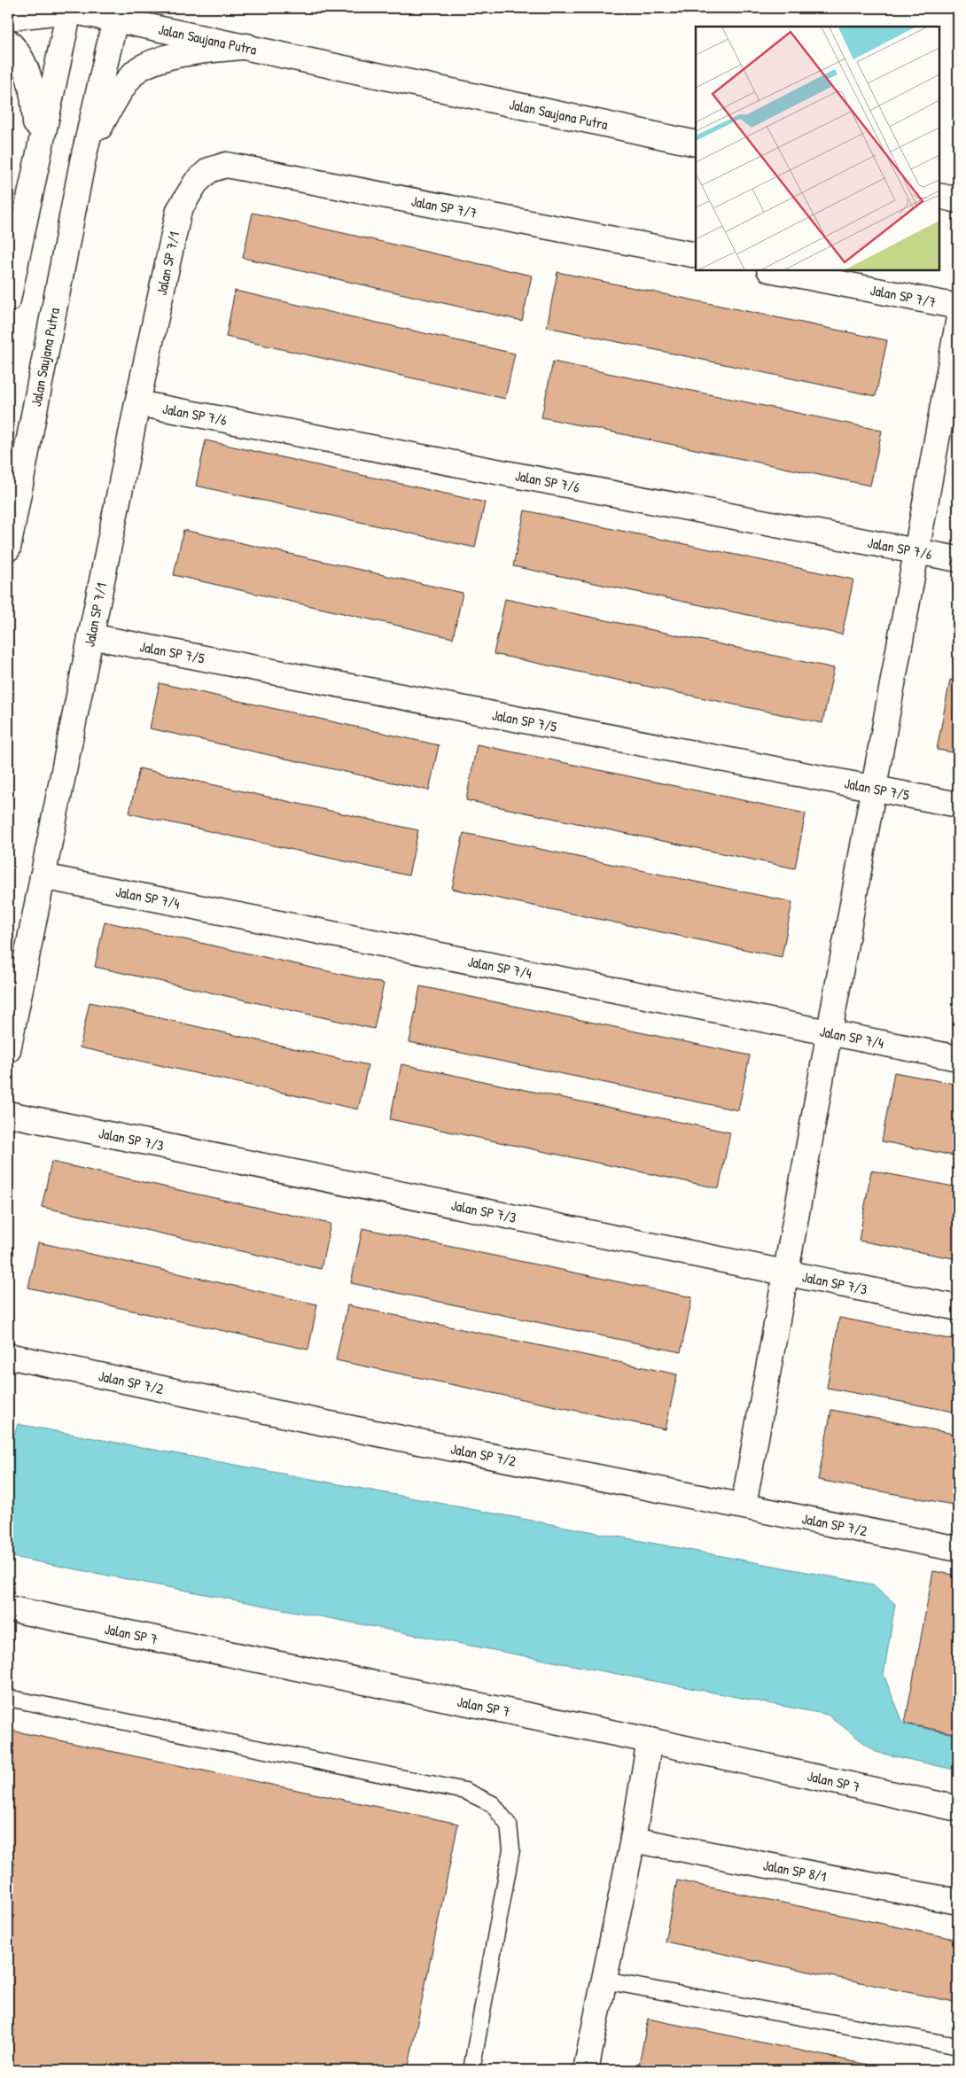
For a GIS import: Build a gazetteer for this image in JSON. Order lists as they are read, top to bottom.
{
  "streets": {
    "street": [
      "Jalan Saujana Putra",
      "Jalan SP 7/7",
      "Jalan SP 7/1",
      "Jalan SP 7/6",
      "Jalan SP 7/5",
      "Jalan SP 7/4",
      "Jalan SP 7/3",
      "Jalan SP 7/2",
      "Jalan SP 7",
      "Jalan SP 8/1"
    ]
  },
  "crossings": [
    ["Jalan SP 7/7", "Jalan SP 7/1"],
    ["Jalan SP 7/1", "Jalan SP 7/6"],
    ["Jalan SP 7/1", "Jalan SP 7/5"],
    ["Jalan SP 7/1", "Jalan SP 7/4"]
  ]
}
